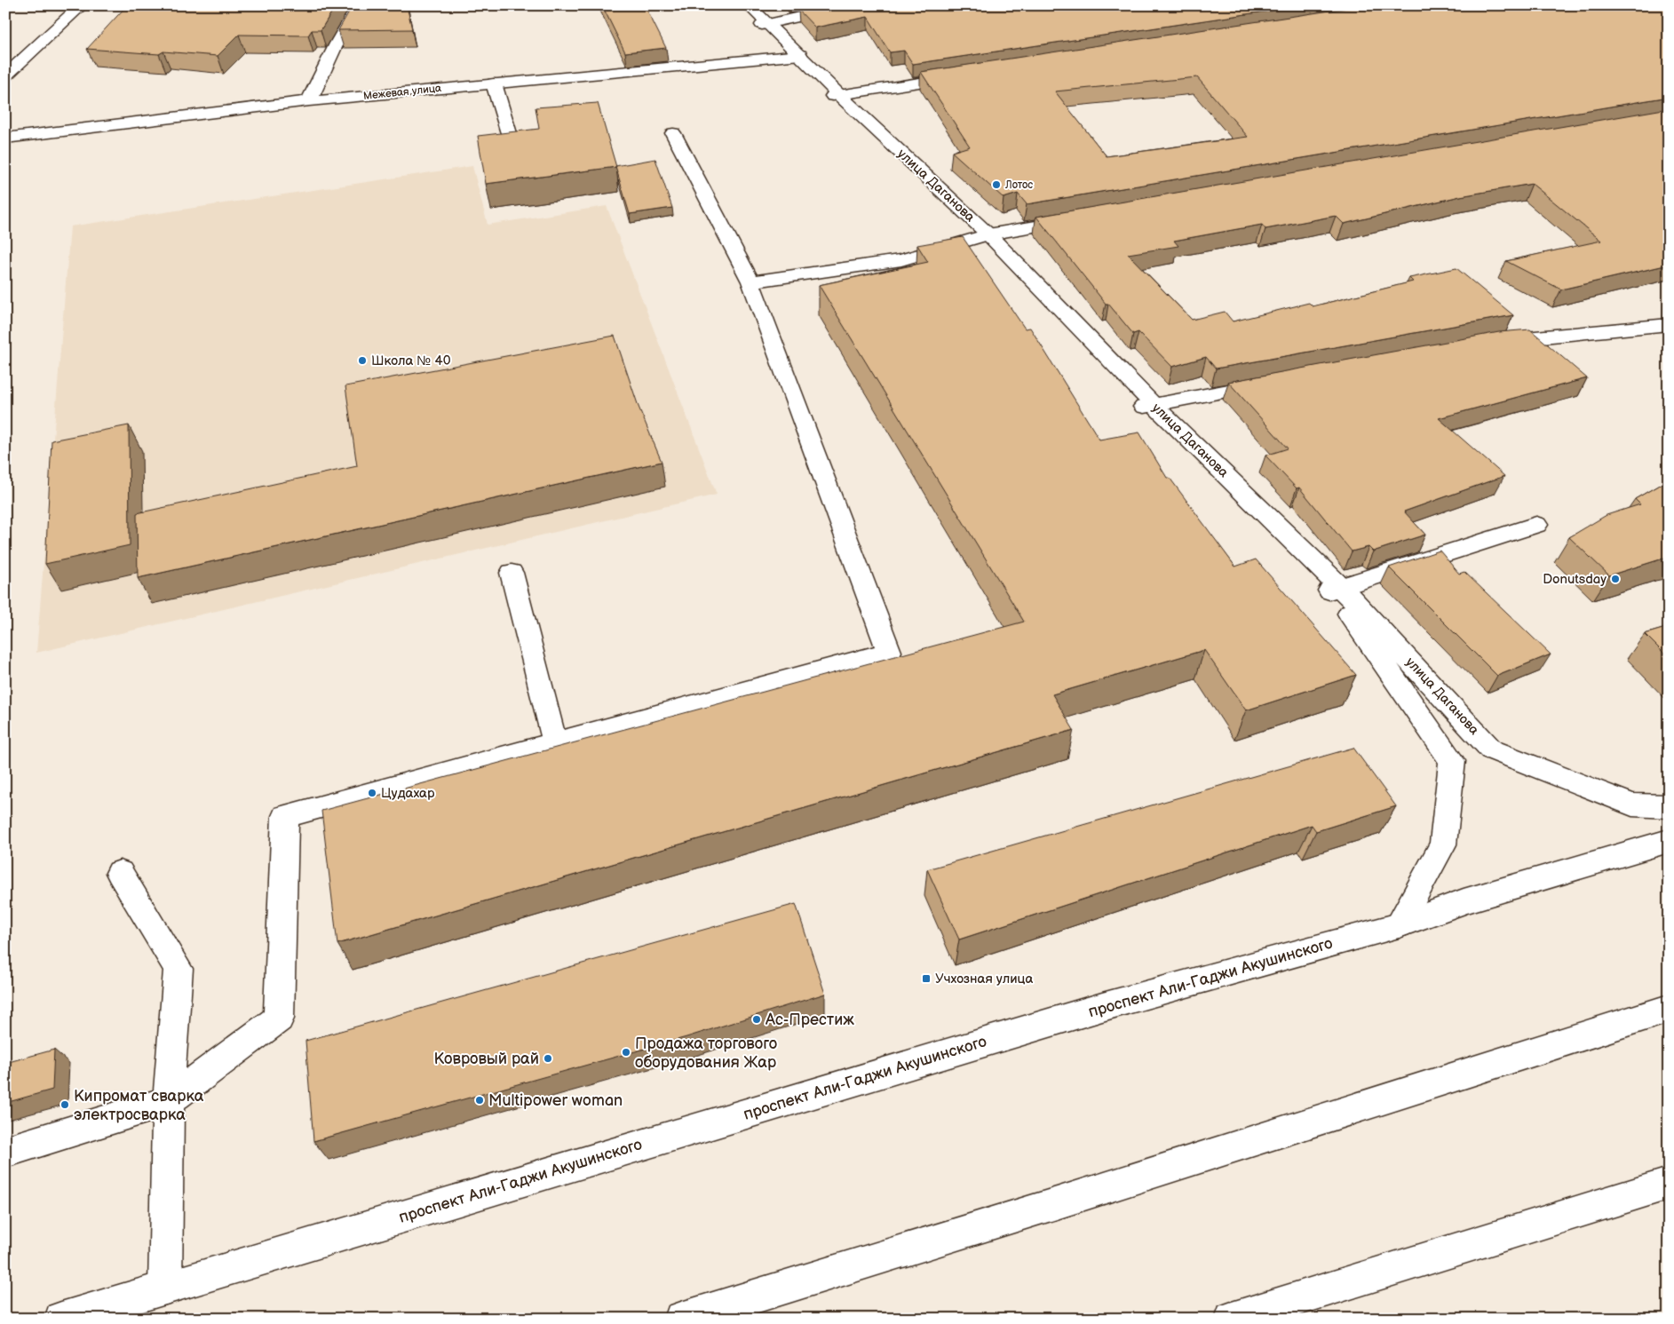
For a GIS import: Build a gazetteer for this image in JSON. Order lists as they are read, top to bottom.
{
  "streets": {
    "main road": ["Межевая улица", "улица Даганова", "проспект Али-Гаджи Акушинского"]
  },
  "crossings": [
    ["Межевая улица", "улица Даганова"],
    ["улица Даганова", "проспект Али-Гаджи Акушинского"]
  ],
  "places": {
    "other": [
      "Лотос",
      "Школа № 40",
      "Donutsday",
      "Цудахар",
      "Ас-Престиж",
      "Продажа торгового оборудования Жар",
      "Ковровый рай",
      "Multipower woman",
      "Кипромат сварка электросварка"
    ],
    "transit": ["Учхозная улица"]
  }
}
